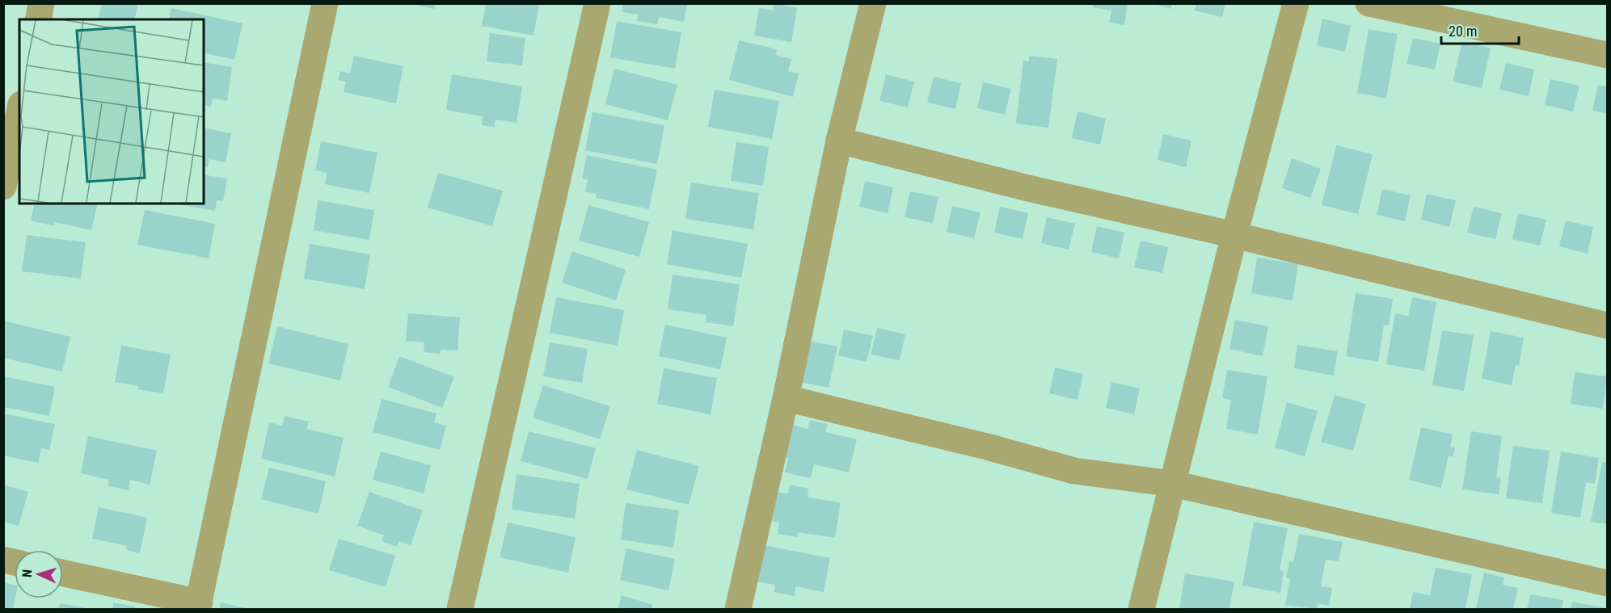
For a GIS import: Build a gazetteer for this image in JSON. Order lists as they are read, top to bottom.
{
  "scale_bar": "20 m",
  "north": "left"
}
